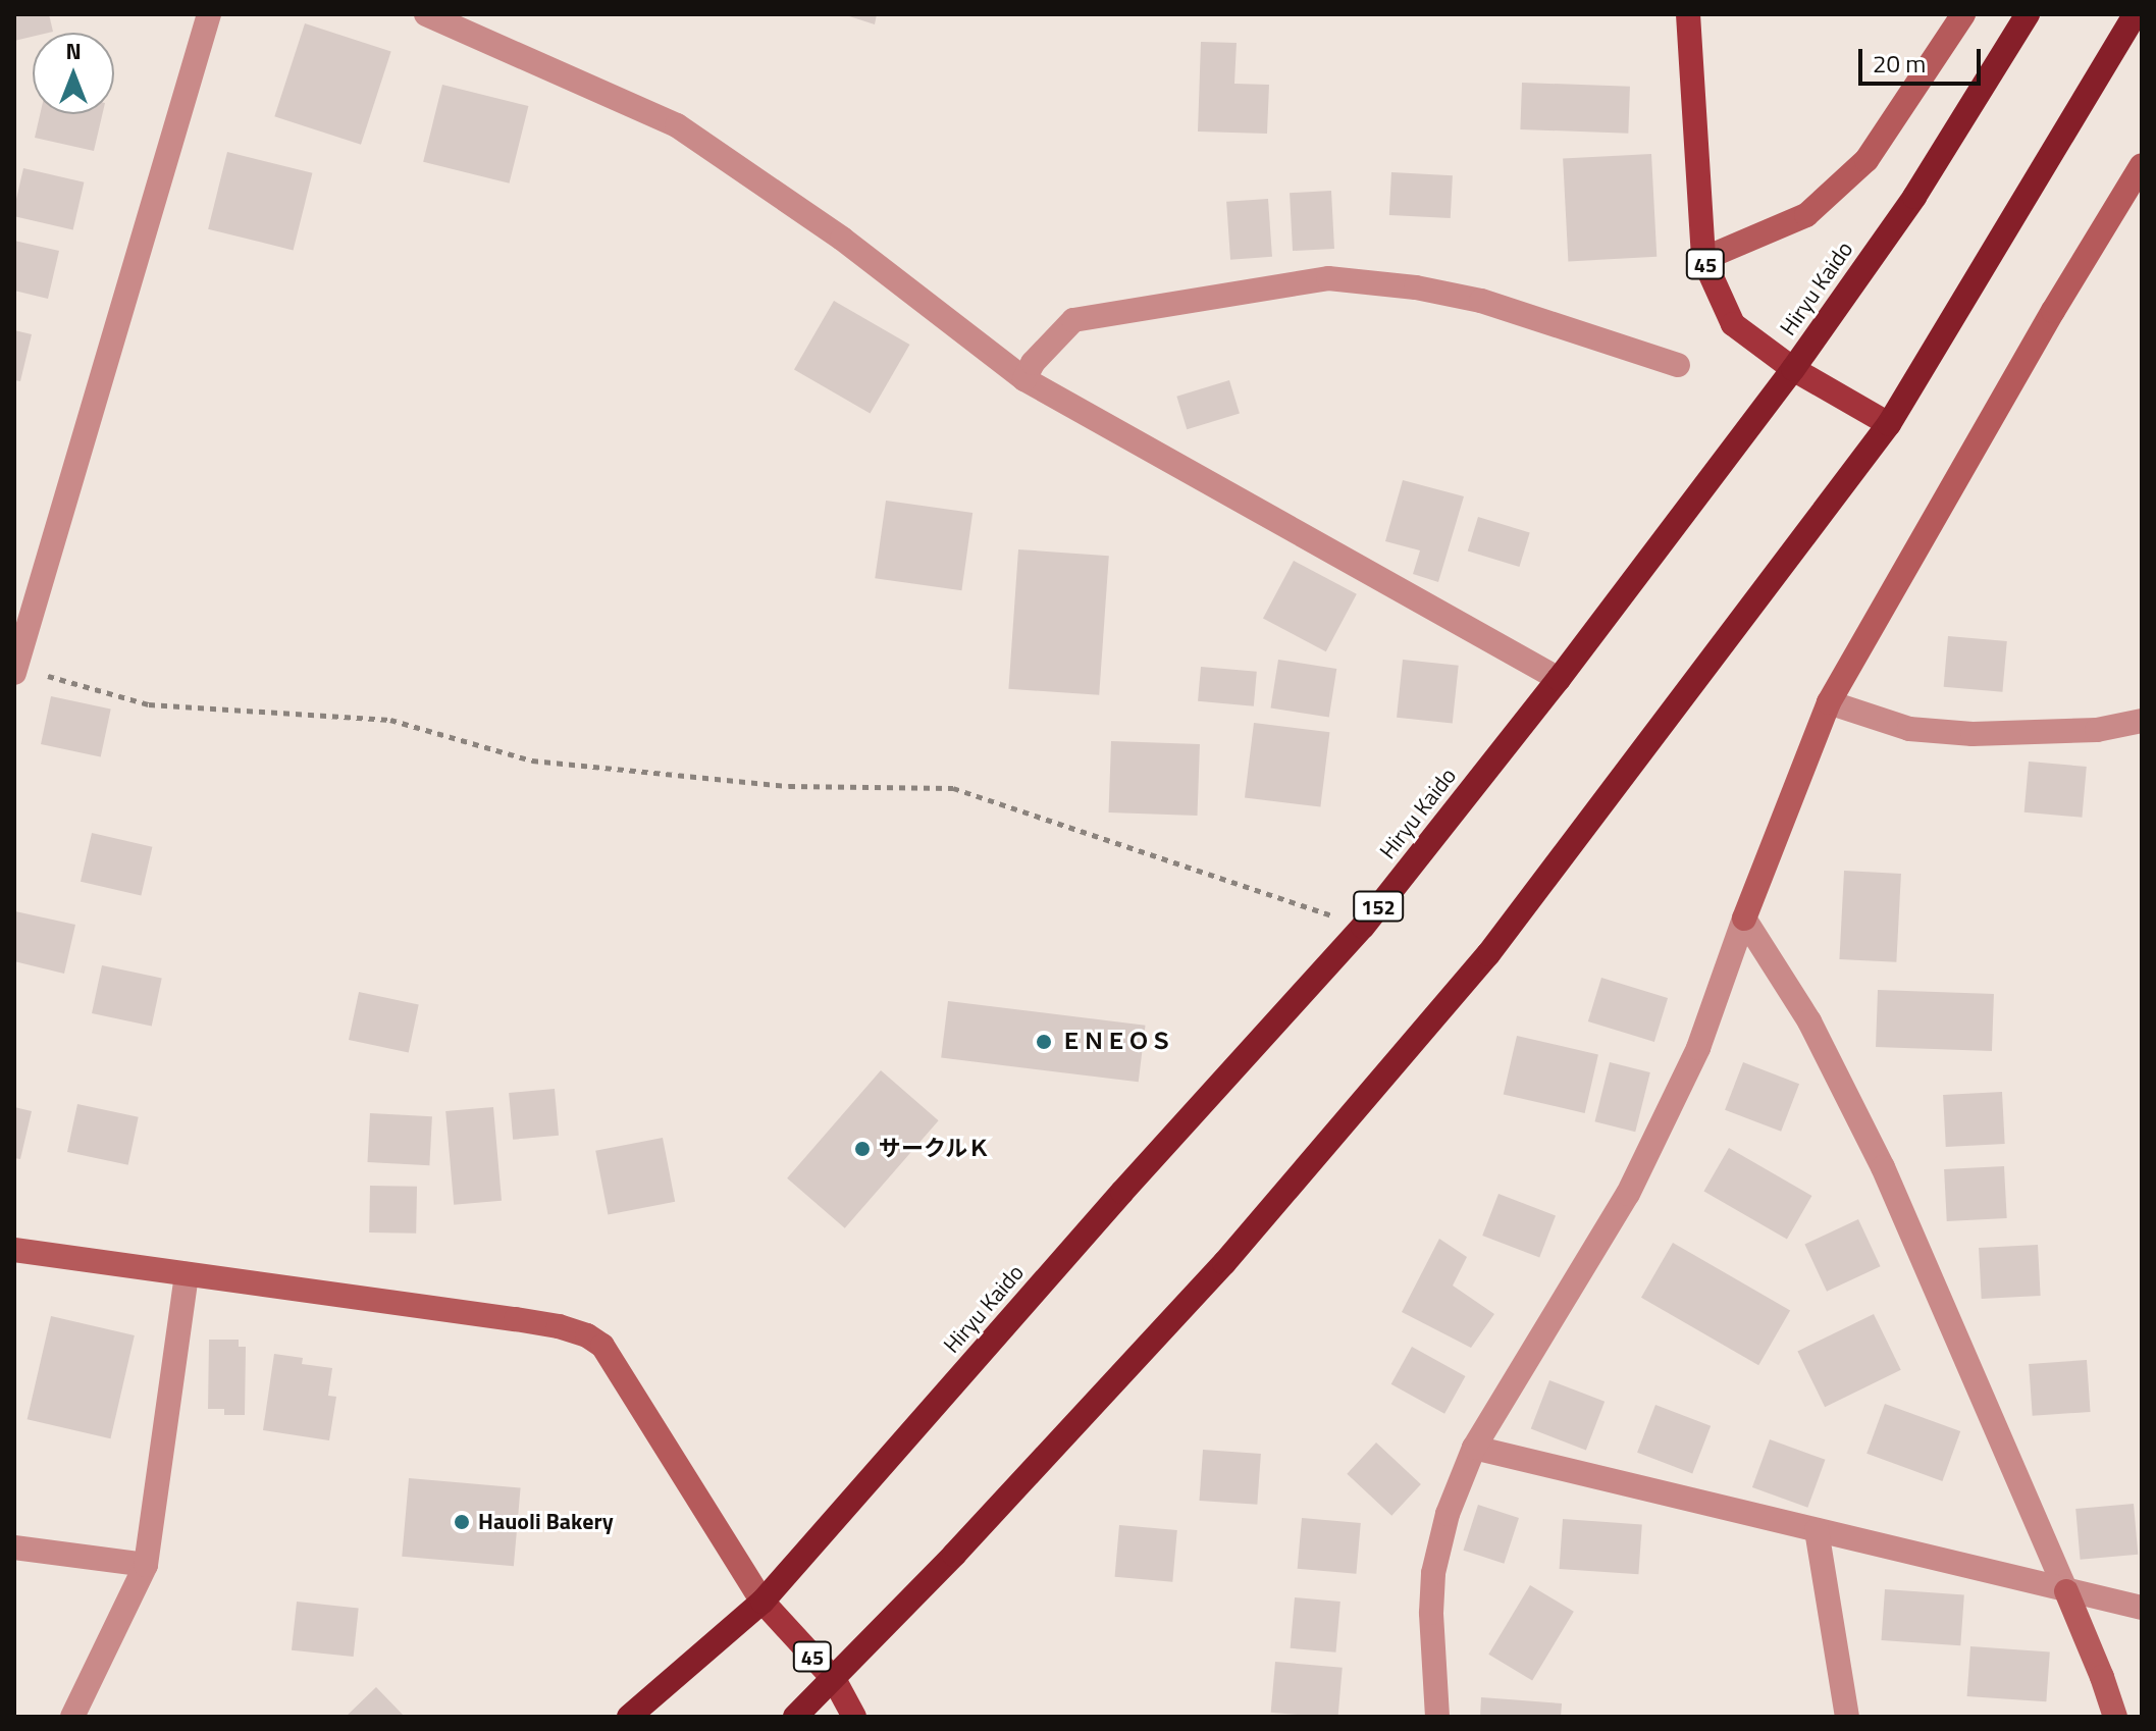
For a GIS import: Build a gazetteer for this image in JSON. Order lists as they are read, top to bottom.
{
  "streets": {
    "highway": ["Hiryu Kaido", "152"],
    "main road": ["45"]
  },
  "crossings": [
    ["45", "Hiryu Kaido"]
  ],
  "places": ["ＥＮＥＯＳ", "サークルＫ", "Hauoli Bakery"],
  "scale_bar": "20 m",
  "north": "top"
}
